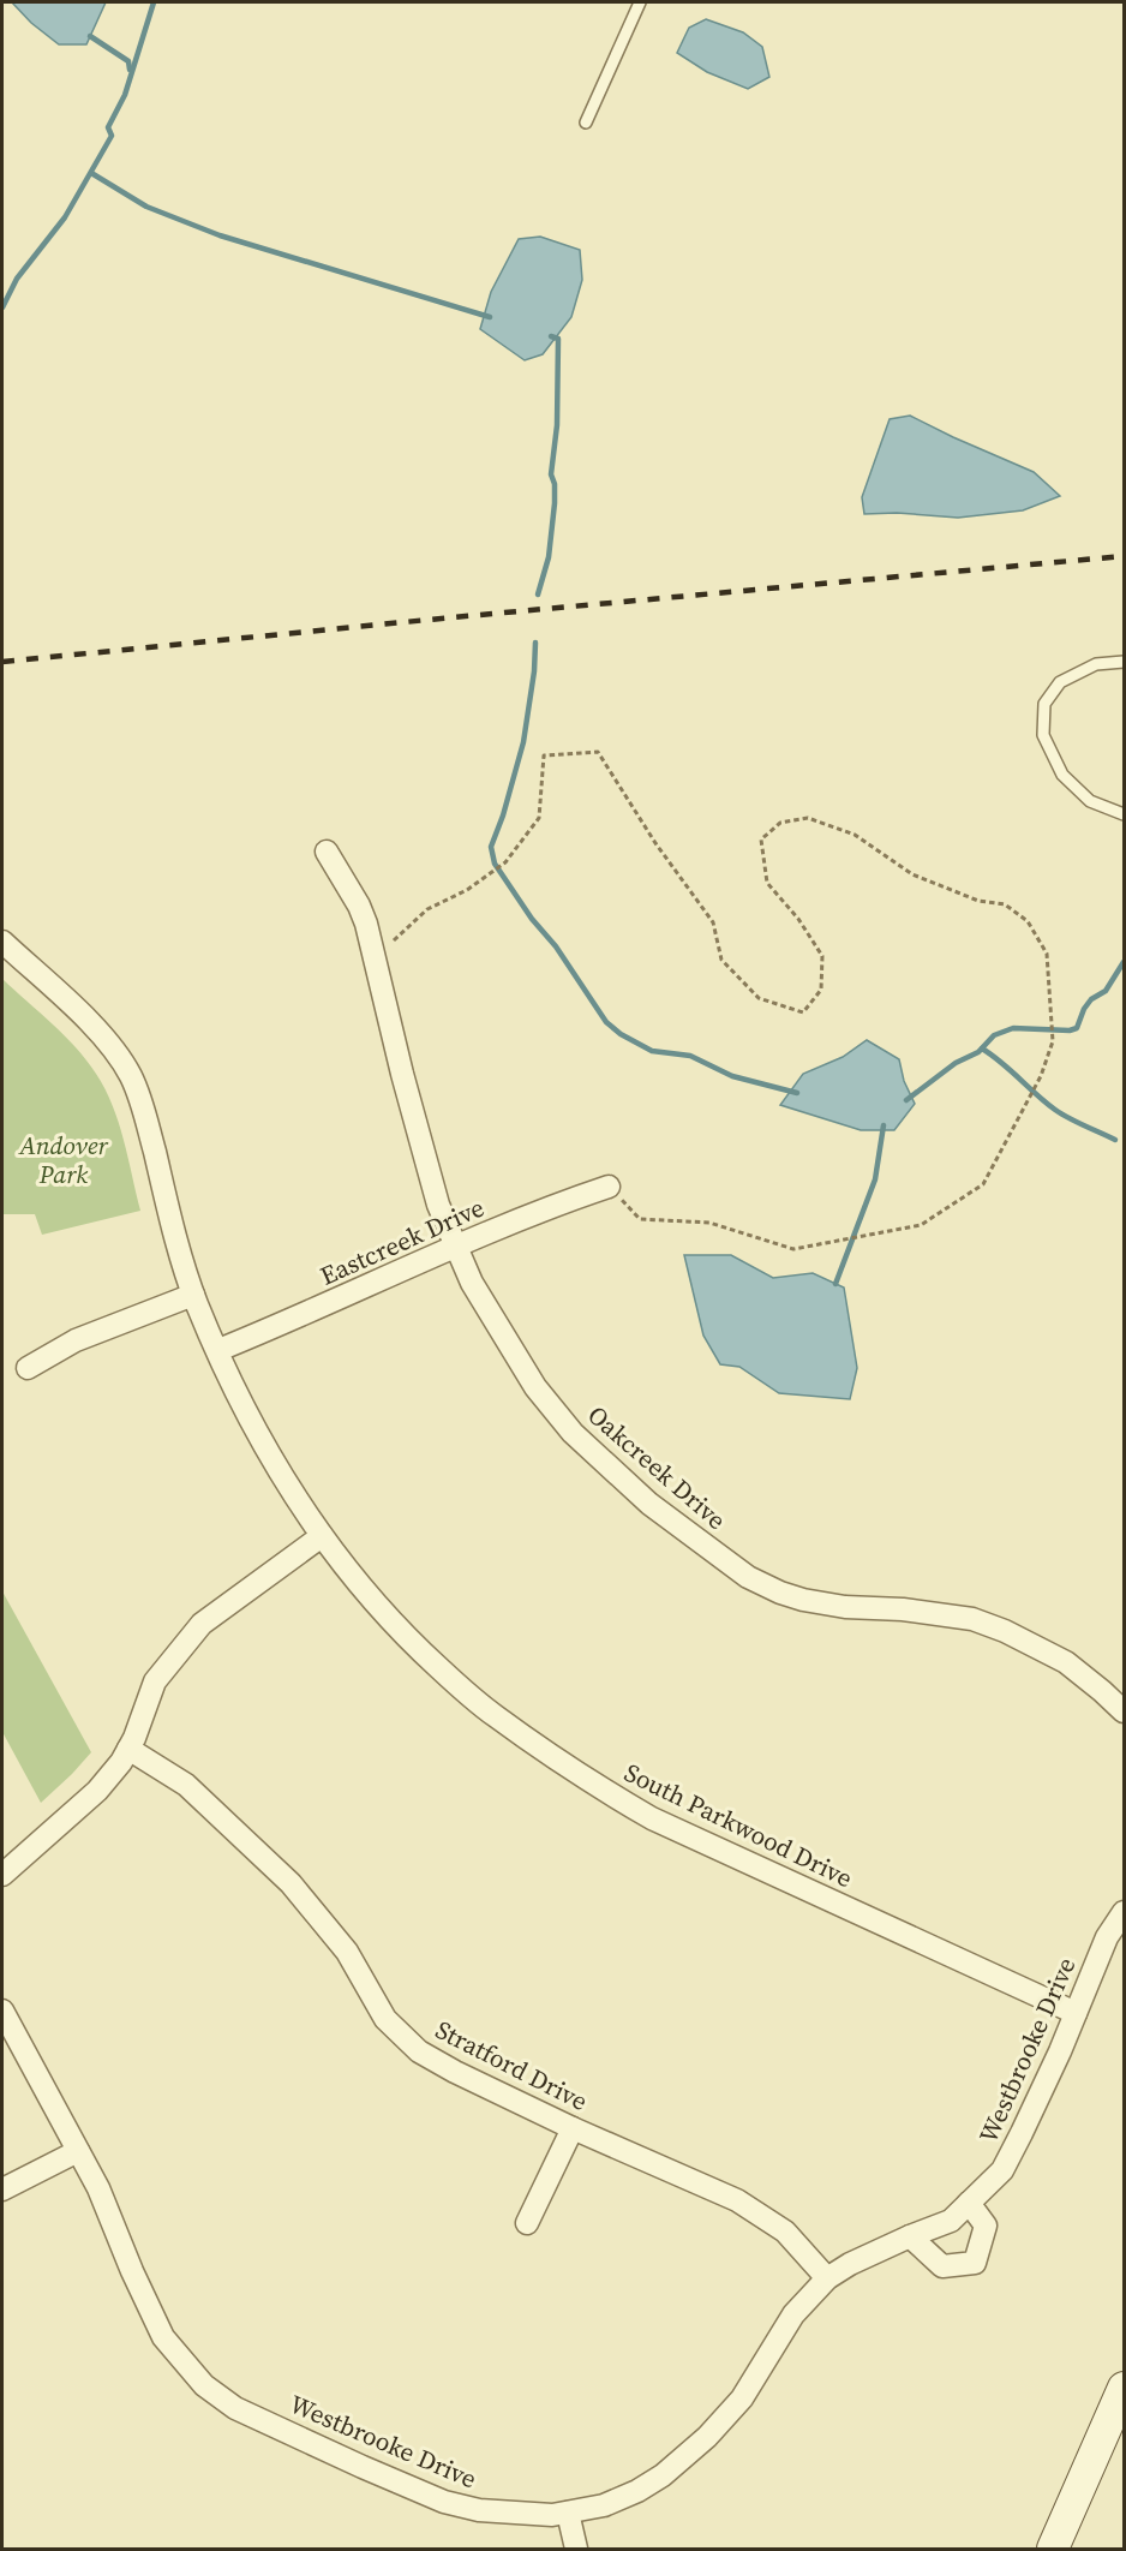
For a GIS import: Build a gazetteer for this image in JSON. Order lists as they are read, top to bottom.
{
  "streets": {
    "street": [
      "Eastcreek Drive",
      "Oakcreek Drive",
      "South Parkwood Drive",
      "Westbrooke Drive",
      "Stratford Drive"
    ]
  },
  "crossings": [
    ["Eastcreek Drive", "Oakcreek Drive"],
    ["Eastcreek Drive", "South Parkwood Drive"],
    ["South Parkwood Drive", "Westbrooke Drive"],
    ["Westbrooke Drive", "Stratford Drive"]
  ],
  "parks": ["Andover Park"]
}
